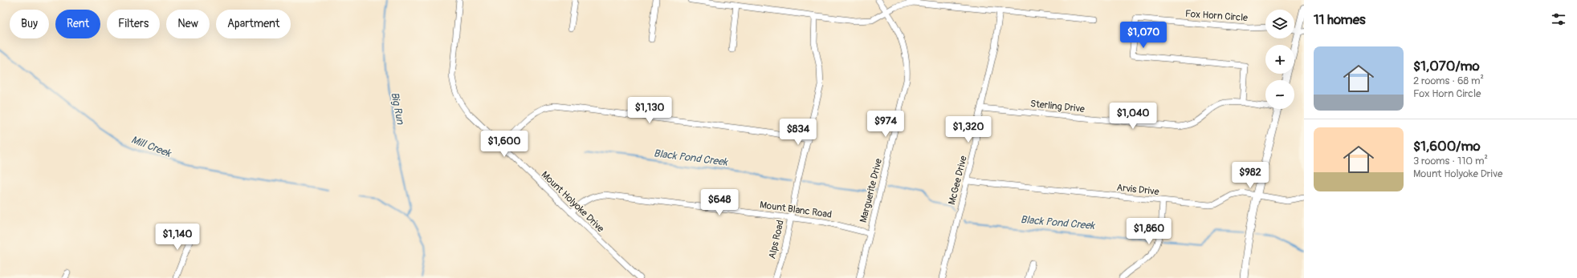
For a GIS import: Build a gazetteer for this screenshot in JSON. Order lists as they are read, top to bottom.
{
  "streets": {
    "street": [
      "Fox Horn Circle",
      "Sterling Drive",
      "McGee Drive",
      "Arvis Drive",
      "Marguerite Drive",
      "Mount Holyoke Drive",
      "Mount Blanc Road",
      "Alps Road"
    ]
  },
  "crossings": [
    ["Fox Horn Circle", "Sterling Drive"],
    ["Sterling Drive", "McGee Drive"],
    ["McGee Drive", "Arvis Drive"],
    ["Marguerite Drive", "Mount Blanc Road"],
    ["Mount Holyoke Drive", "Mount Blanc Road"],
    ["Mount Blanc Road", "Alps Road"]
  ],
  "water": ["Big Run", "Mill Creek", "Black Pond Creek"],
  "page": {
    "heading": "11 homes",
    "map_buttons": ["+", "−"],
    "chip": [
      "Buy",
      "Rent",
      "Filters",
      "New",
      "Apartment"
    ],
    "price": [
      "$1,070",
      "$1,130",
      "$1,040",
      "$974",
      "$1,320",
      "$834",
      "$1,600",
      "$982",
      "$648",
      "$1,860",
      "$1,140"
    ],
    "list": [
      {
        "name": "$1,070/mo",
        "note": "2 rooms · 68 m² · Fox Horn Circle"
      },
      {
        "name": "$1,600/mo",
        "note": "3 rooms · 110 m² · Mount Holyoke Drive"
      }
    ]
  }
}
